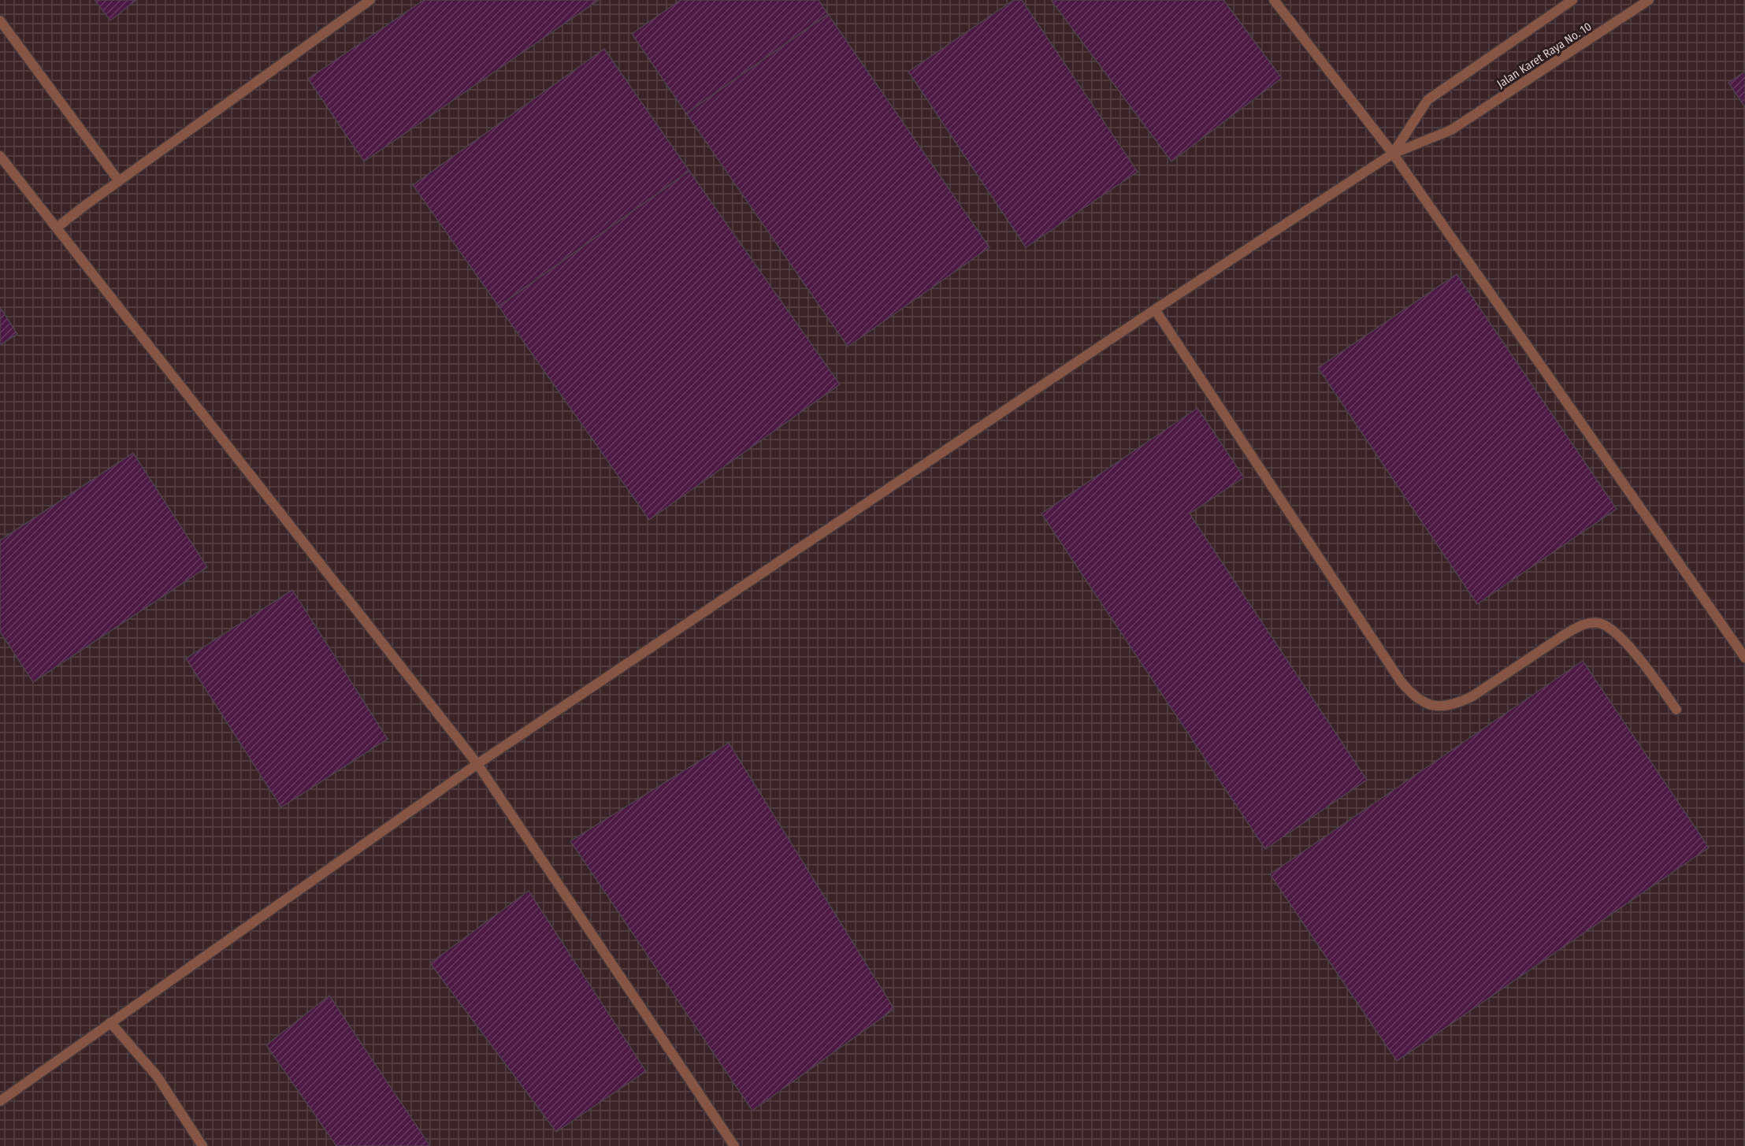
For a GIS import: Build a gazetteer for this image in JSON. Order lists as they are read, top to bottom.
{
  "streets": {
    "street": ["Jalan Karet Raya No. 10"]
  }
}
